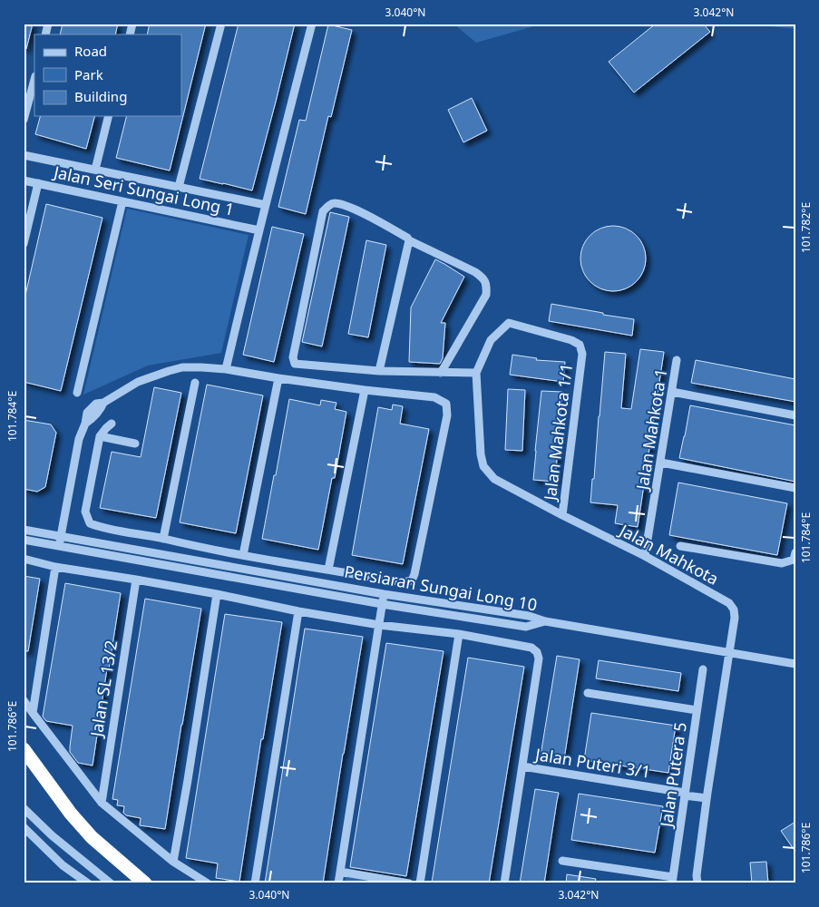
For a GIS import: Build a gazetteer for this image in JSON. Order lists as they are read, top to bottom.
{
  "streets": {
    "street": [
      "Jalan Seri Sungai Long 1",
      "Jalan Mahkota 1",
      "Jalan Mahkota 1/1",
      "Jalan Mahkota",
      "Persiaran Sungai Long 10",
      "Jalan SL 13/2",
      "Jalan Puteri 3/1",
      "Jalan Putera 5"
    ]
  },
  "crossings": [
    ["Jalan Mahkota 1", "Jalan Mahkota"],
    ["Jalan Mahkota 1/1", "Jalan Mahkota"],
    ["Jalan Mahkota", "Jalan Puteri 3/1"],
    ["Jalan Puteri 3/1", "Jalan Putera 5"]
  ],
  "legend": ["Road", "Park", "Building"],
  "coordinates": [
    "3.040°N",
    "3.042°N",
    "101.782°E",
    "101.784°E",
    "101.786°E"
  ]
}
